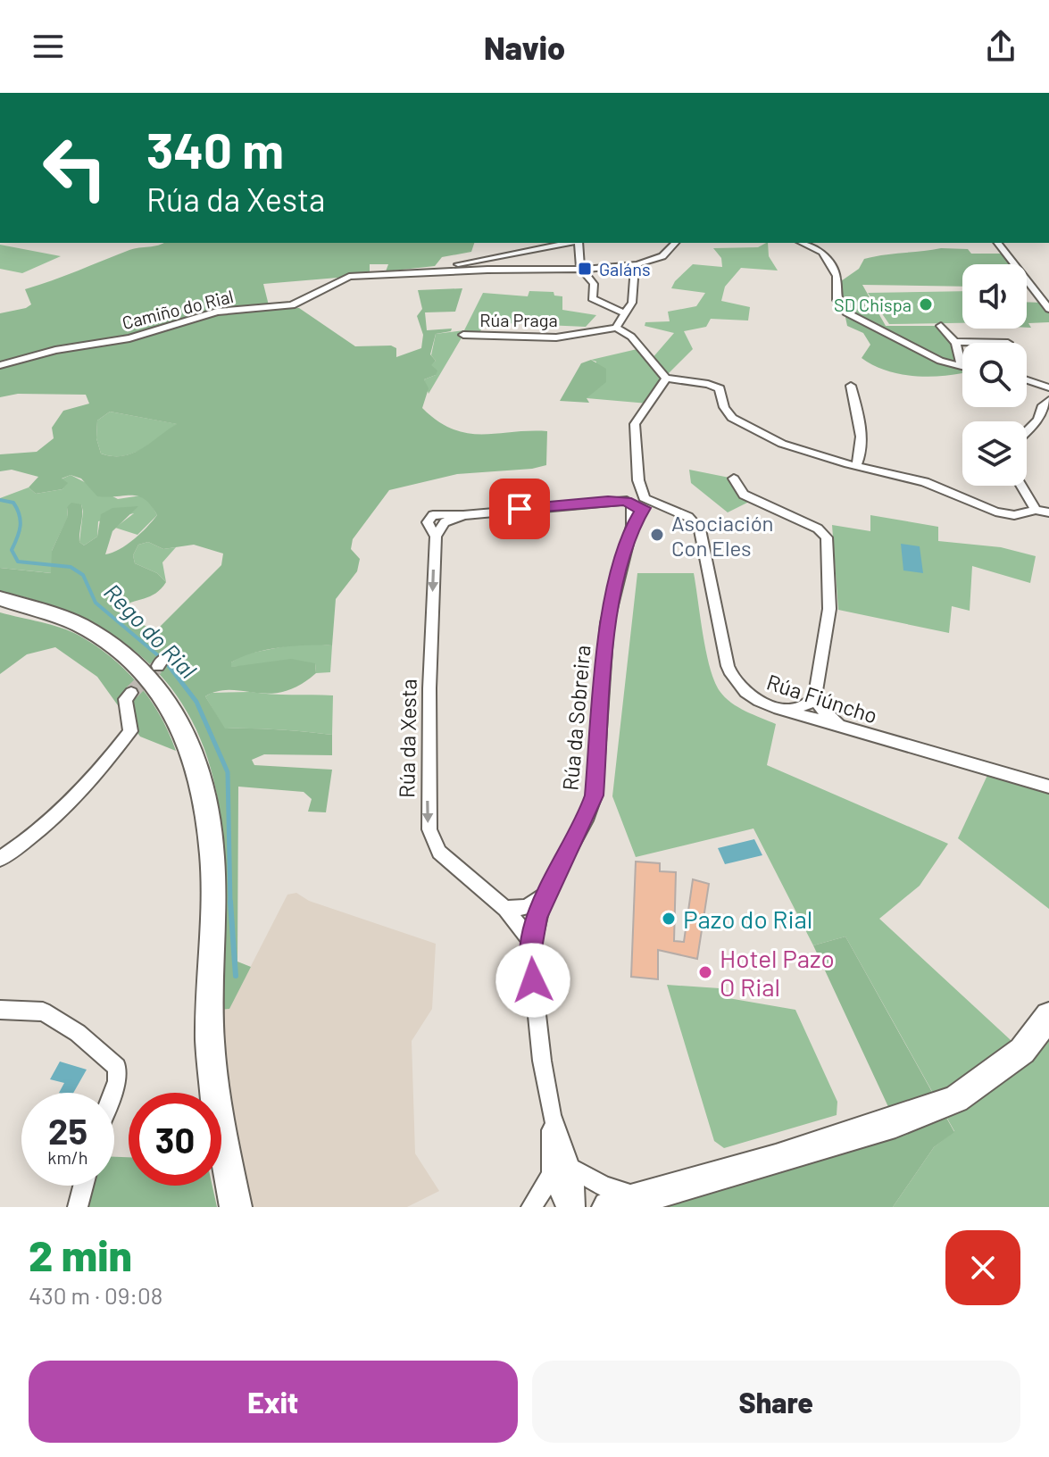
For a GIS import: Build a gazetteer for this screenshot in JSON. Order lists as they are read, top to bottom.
{
  "streets": {
    "street": [
      "Camiño do Rial",
      "Rúa Praga",
      "Rúa Fiúncho",
      "Rúa da Sobreira",
      "Rúa da Xesta"
    ]
  },
  "crossings": [
    ["Rúa Fiúncho", "Rúa da Sobreira"],
    ["Rúa Fiúncho", "Rúa da Xesta"],
    ["Rúa da Sobreira", "Rúa da Xesta"]
  ],
  "water": ["Rego do Rial"],
  "places": {
    "transit": ["Galáns"],
    "other": [
      "SD Chispa",
      "Asociación Con Eles",
      "Pazo do Rial",
      "Hotel Pazo O Rial"
    ]
  },
  "page": {
    "header": "Navio",
    "turn": ["340 m", "Rúa da Xesta"],
    "speed": "25 km/h",
    "limit": "30",
    "heading": ["2 min", "430 m · 09:08"],
    "buttons": ["Exit", "Share"]
  }
}
